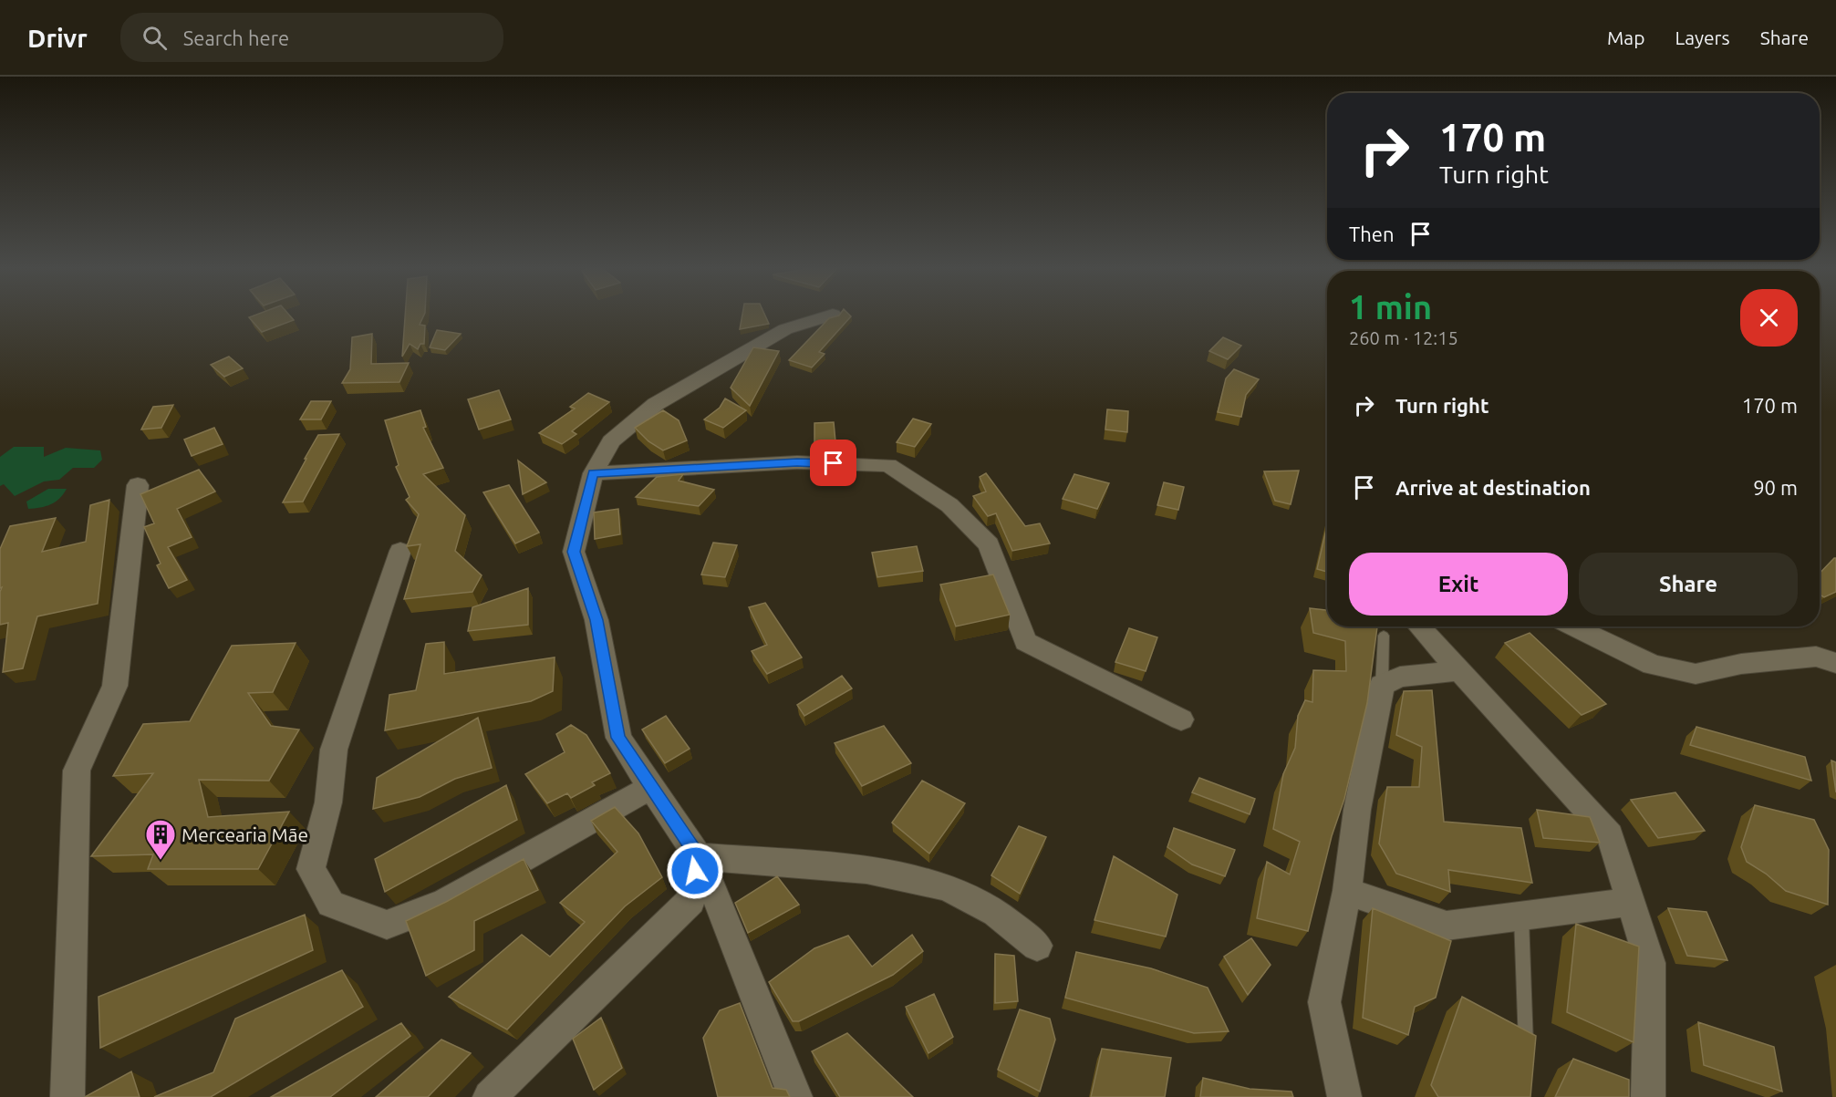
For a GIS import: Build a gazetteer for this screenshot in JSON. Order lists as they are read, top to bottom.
{
  "places": {
    "building": ["Mercearia Mãe"]
  },
  "page": {
    "header": "Drivr",
    "search": "Search here",
    "nav": ["Map", "Layers", "Share"],
    "turn": ["170 m", "Turn right"],
    "then": "Then",
    "heading": ["1 min", "260 m · 12:15"],
    "list": [
      {
        "name": "Turn right",
        "value": "170 m"
      },
      {
        "name": "Arrive at destination",
        "value": "90 m"
      }
    ],
    "buttons": ["Exit", "Share"]
  }
}
